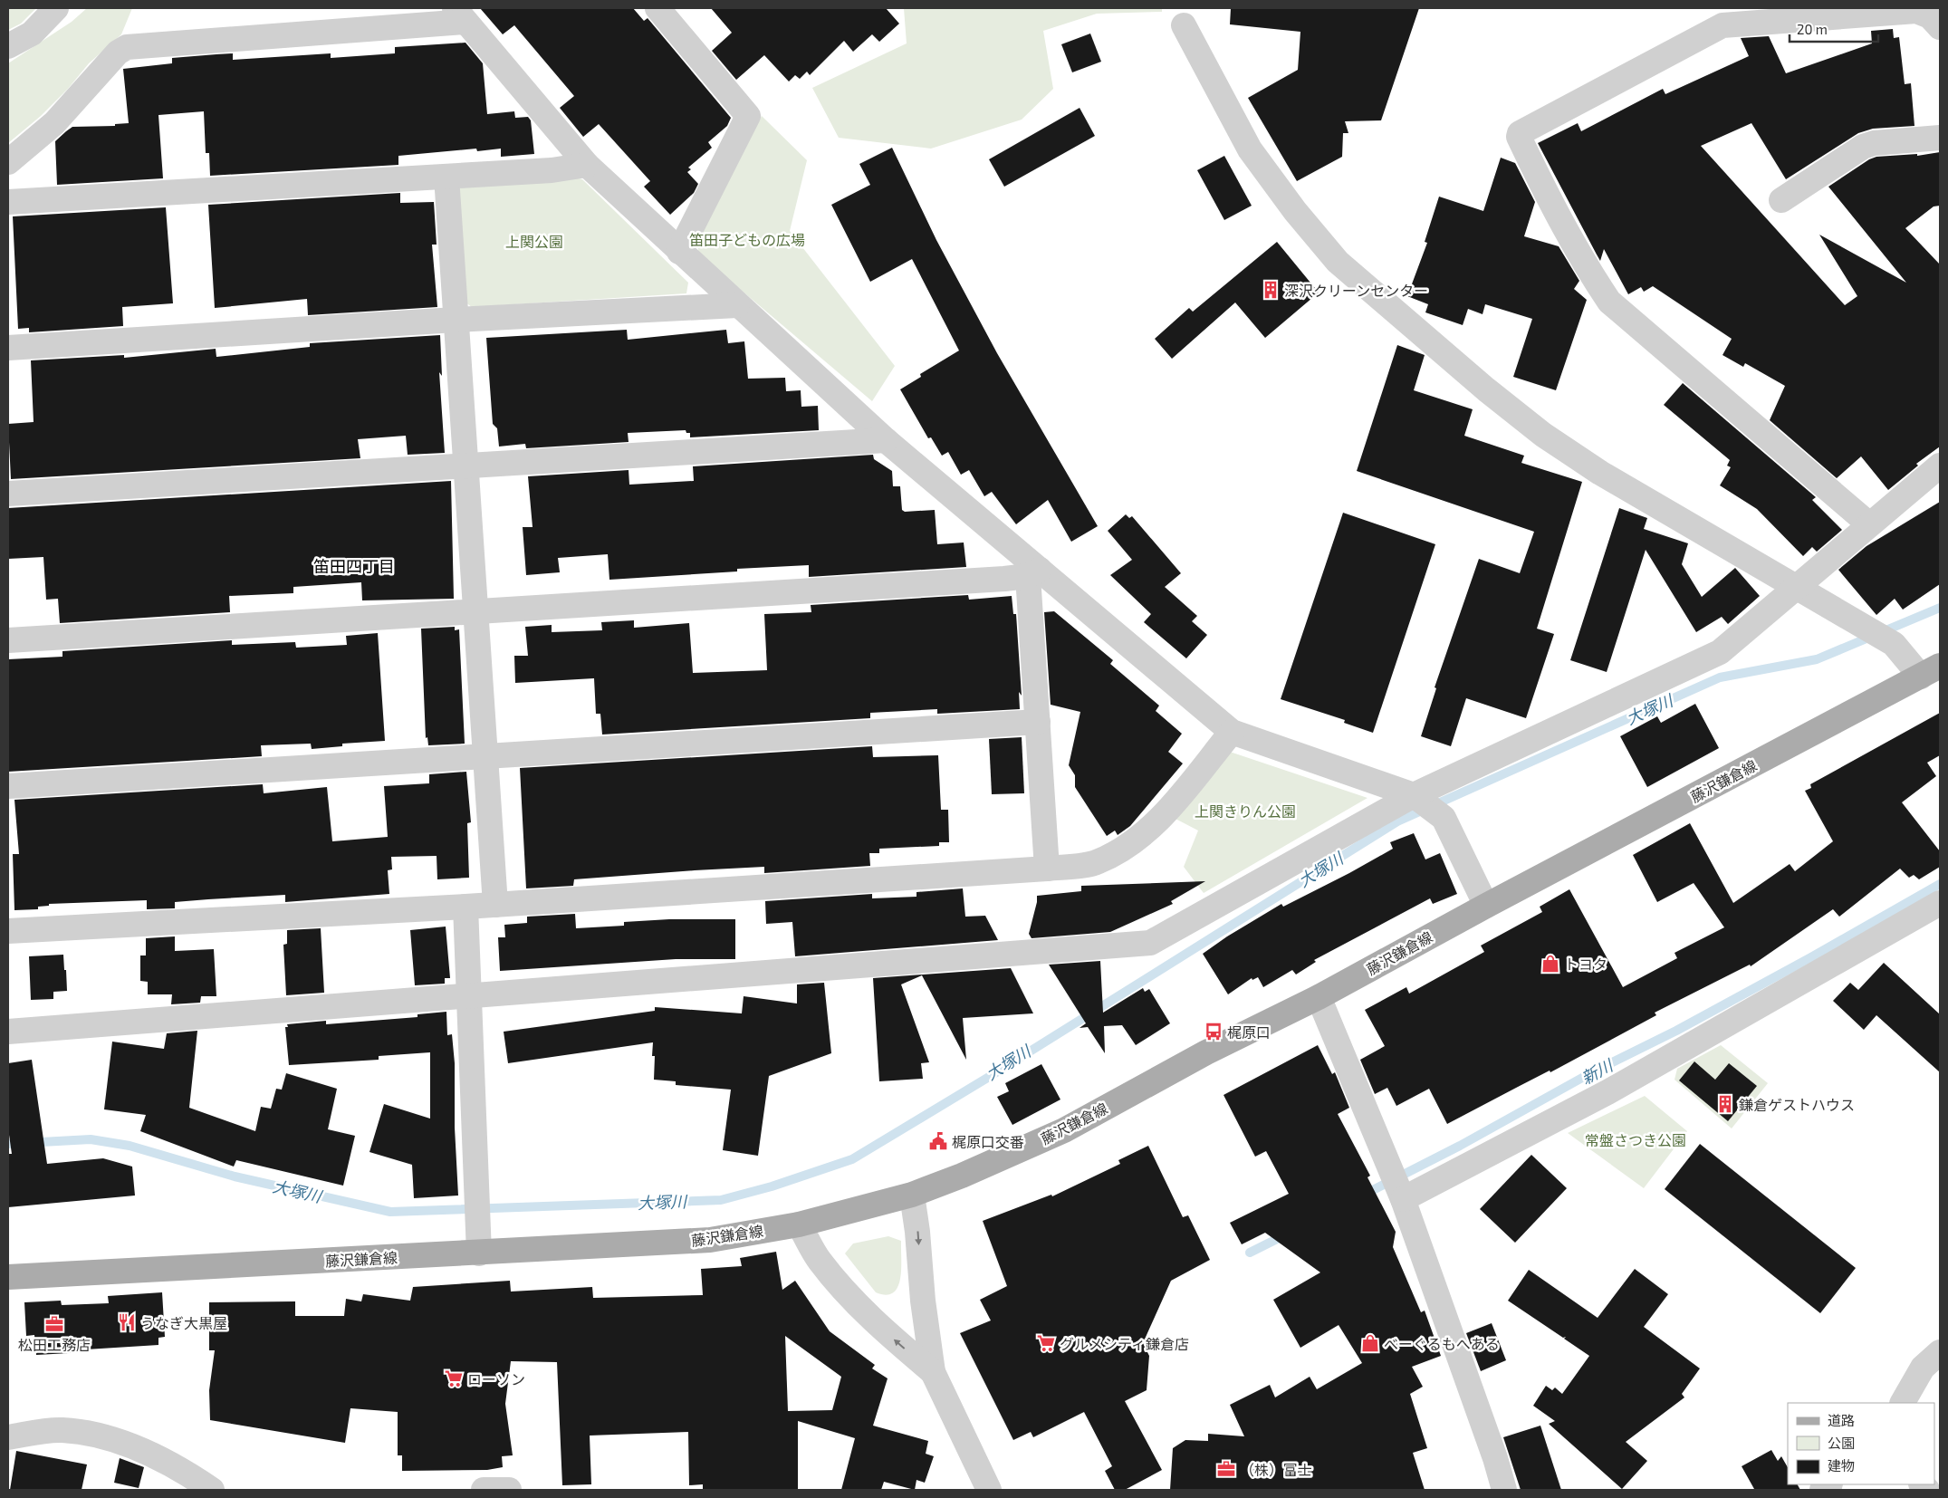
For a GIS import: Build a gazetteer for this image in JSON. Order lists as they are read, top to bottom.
{
  "streets": {
    "main road": ["藤沢鎌倉線"]
  },
  "districts": ["笛田四丁目"],
  "water": ["大塚川", "新川"],
  "parks": [
    "笛田子どもの広場",
    "上関公園",
    "上関きりん公園",
    "常盤さつき公園"
  ],
  "places": {
    "building": ["深沢クリーンセンター", "鎌倉ゲストハウス"],
    "shop": ["トヨタ", "べーぐるもへある"],
    "bus stop": ["梶原口"],
    "public building": ["梶原口交番"],
    "restaurant": ["うなぎ大黒屋"],
    "office": ["松田工務店", "（株）富士"],
    "supermarket": ["グルメシティ鎌倉店", "ローソン"]
  },
  "legend": ["道路", "公園", "建物"],
  "scale_bar": "20 m"
}
